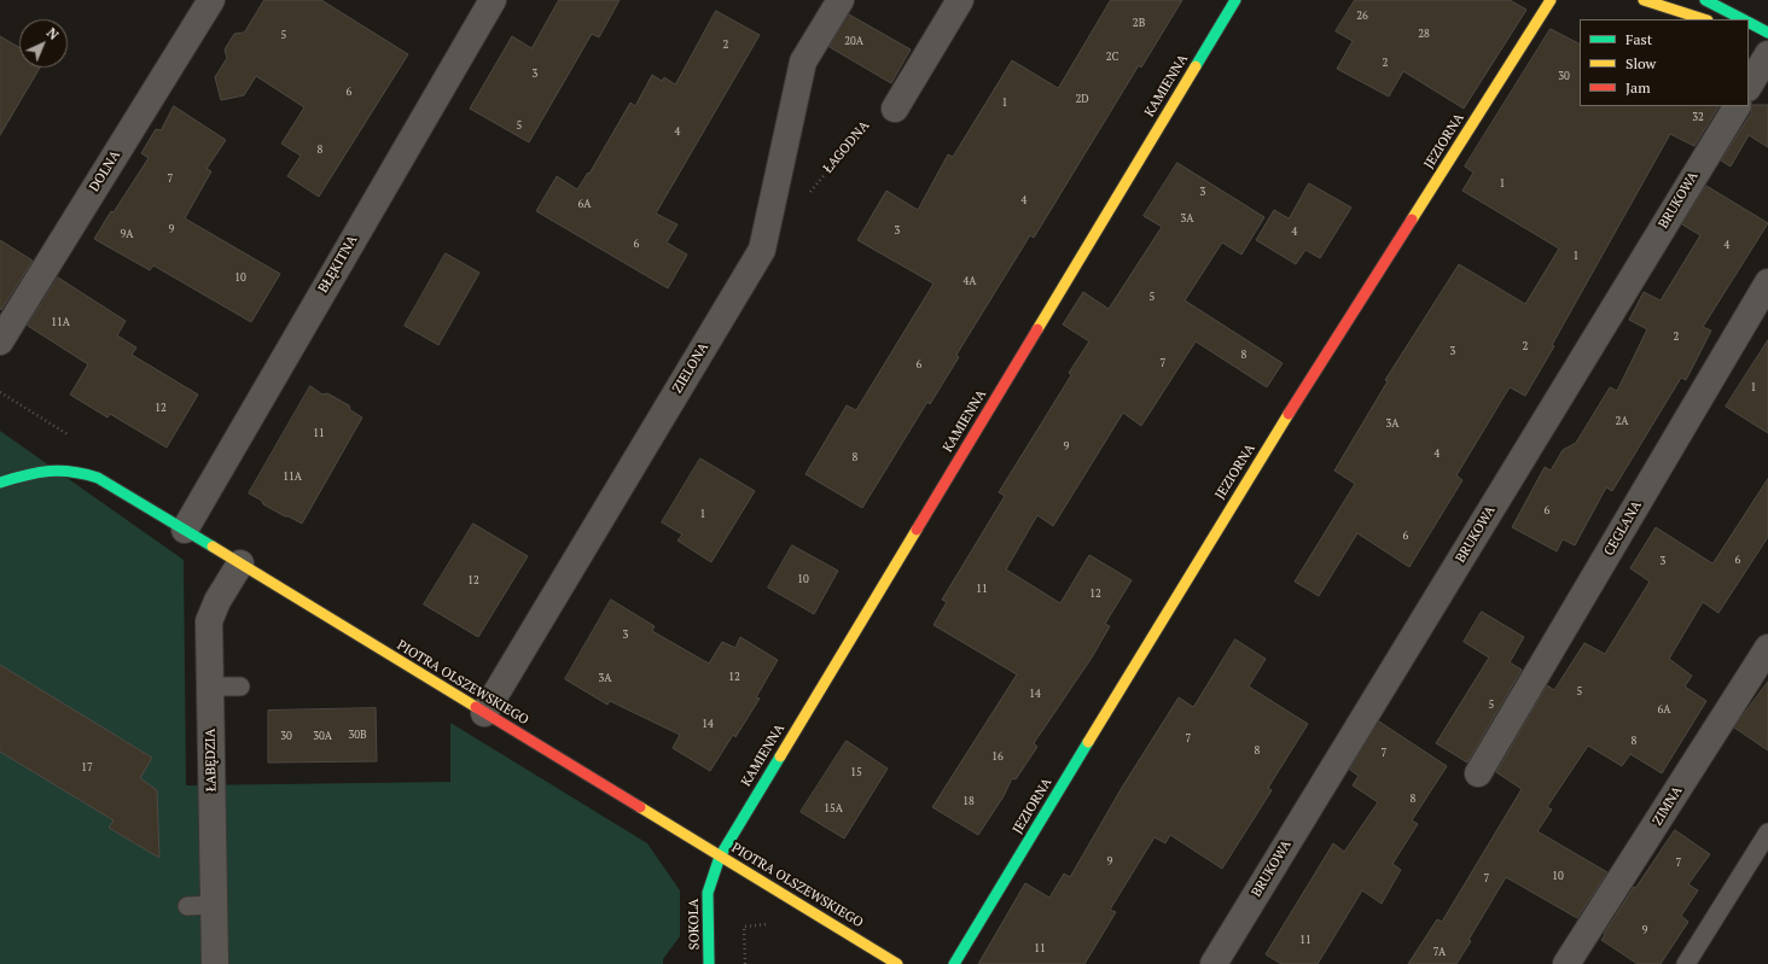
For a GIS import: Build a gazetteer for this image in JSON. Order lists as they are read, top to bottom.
{
  "streets": {
    "street": [
      "KAMIENNA",
      "JEZIORNA",
      "DOLNA",
      "BRUKOWA",
      "BŁĘKITNA",
      "ZIELONA",
      "CEGLANA",
      "PIOTRA OLSZEWSKIEGO",
      "ŁABĘDZIA",
      "ZIMNA",
      "SOKOLA"
    ],
    "path": ["ŁAGODNA"]
  },
  "crossings": [
    ["KAMIENNA", "PIOTRA OLSZEWSKIEGO"],
    ["KAMIENNA", "SOKOLA"],
    ["BŁĘKITNA", "PIOTRA OLSZEWSKIEGO"],
    ["ZIELONA", "PIOTRA OLSZEWSKIEGO"],
    ["PIOTRA OLSZEWSKIEGO", "ŁABĘDZIA"],
    ["PIOTRA OLSZEWSKIEGO", "SOKOLA"]
  ],
  "house_numbers": [
    "26",
    "2B",
    "28",
    "5",
    "20A",
    "2",
    "2C",
    "2",
    "3",
    "30",
    "6",
    "2D",
    "1",
    "32",
    "5",
    "4",
    "8",
    "7",
    "1",
    "3",
    "4",
    "6A",
    "3A",
    "9",
    "3",
    "4",
    "9A",
    "6",
    "4",
    "1",
    "10",
    "4A",
    "5",
    "11A",
    "2",
    "2",
    "3",
    "8",
    "7",
    "6",
    "1",
    "12",
    "2A",
    "3A",
    "11",
    "9",
    "4",
    "8",
    "11A",
    "6",
    "1",
    "6",
    "6",
    "3",
    "10",
    "12",
    "11",
    "12",
    "3",
    "12",
    "3A",
    "5",
    "14",
    "5",
    "6A",
    "14",
    "30B",
    "30",
    "30A",
    "7",
    "8",
    "8",
    "7",
    "16",
    "17",
    "15",
    "8",
    "18",
    "15A",
    "9",
    "7",
    "10",
    "7",
    "9",
    "11",
    "11",
    "7A"
  ],
  "legend": ["Fast", "Slow", "Jam"],
  "north": "top right"
}
